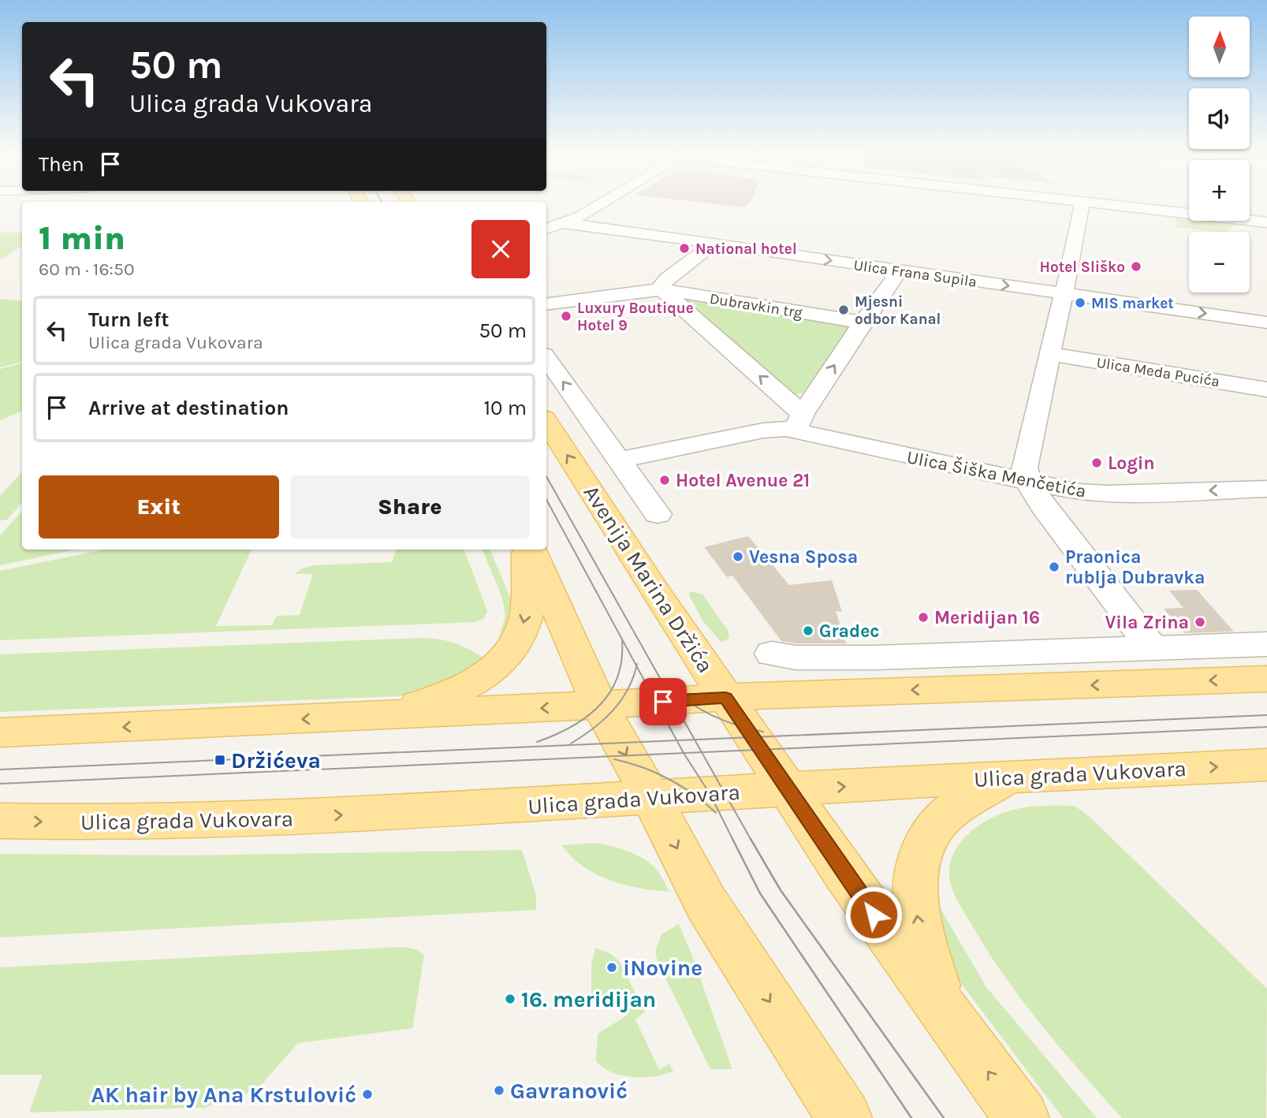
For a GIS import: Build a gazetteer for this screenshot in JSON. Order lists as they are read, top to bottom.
{
  "streets": {
    "main road": ["Avenija Marina Držića", "Ulica grada Vukovara"],
    "street": [
      "Ulica Frana Supila",
      "Dubravkin trg",
      "Ulica Meda Pucića",
      "Ulica Šiška Menčetića"
    ]
  },
  "crossings": [
    ["Dubravkin trg", "Ulica Šiška Menčetića"],
    ["Ulica Šiška Menčetića", "Avenija Marina Držića"],
    ["Avenija Marina Držića", "Ulica grada Vukovara"]
  ],
  "one_way": ["Dubravkin trg", "Avenija Marina Držića"],
  "places": {
    "other": [
      "National hotel",
      "Hotel Sliško",
      "MIS market",
      "Mjesni odbor Kanal",
      "Luxury Boutique Hotel 9",
      "Login",
      "Hotel Avenue 21",
      "Vesna Sposa",
      "Praonica rublja Dubravka",
      "Meridijan 16",
      "Vila Zrina",
      "Gradec",
      "iNovine",
      "16. meridijan",
      "Gavranović",
      "AK hair by Ana Krstulović"
    ],
    "transit": ["Držićeva"]
  },
  "north": "top",
  "page": {
    "map_buttons": ["+", "−"],
    "turn": ["50 m", "Ulica grada Vukovara"],
    "then": "Then",
    "heading": ["1 min", "60 m · 16:50"],
    "list": [
      {
        "name": "Turn left",
        "note": "Ulica grada Vukovara",
        "value": "50 m"
      },
      {
        "name": "Arrive at destination",
        "value": "10 m"
      }
    ],
    "buttons": ["Exit", "Share"]
  }
}
